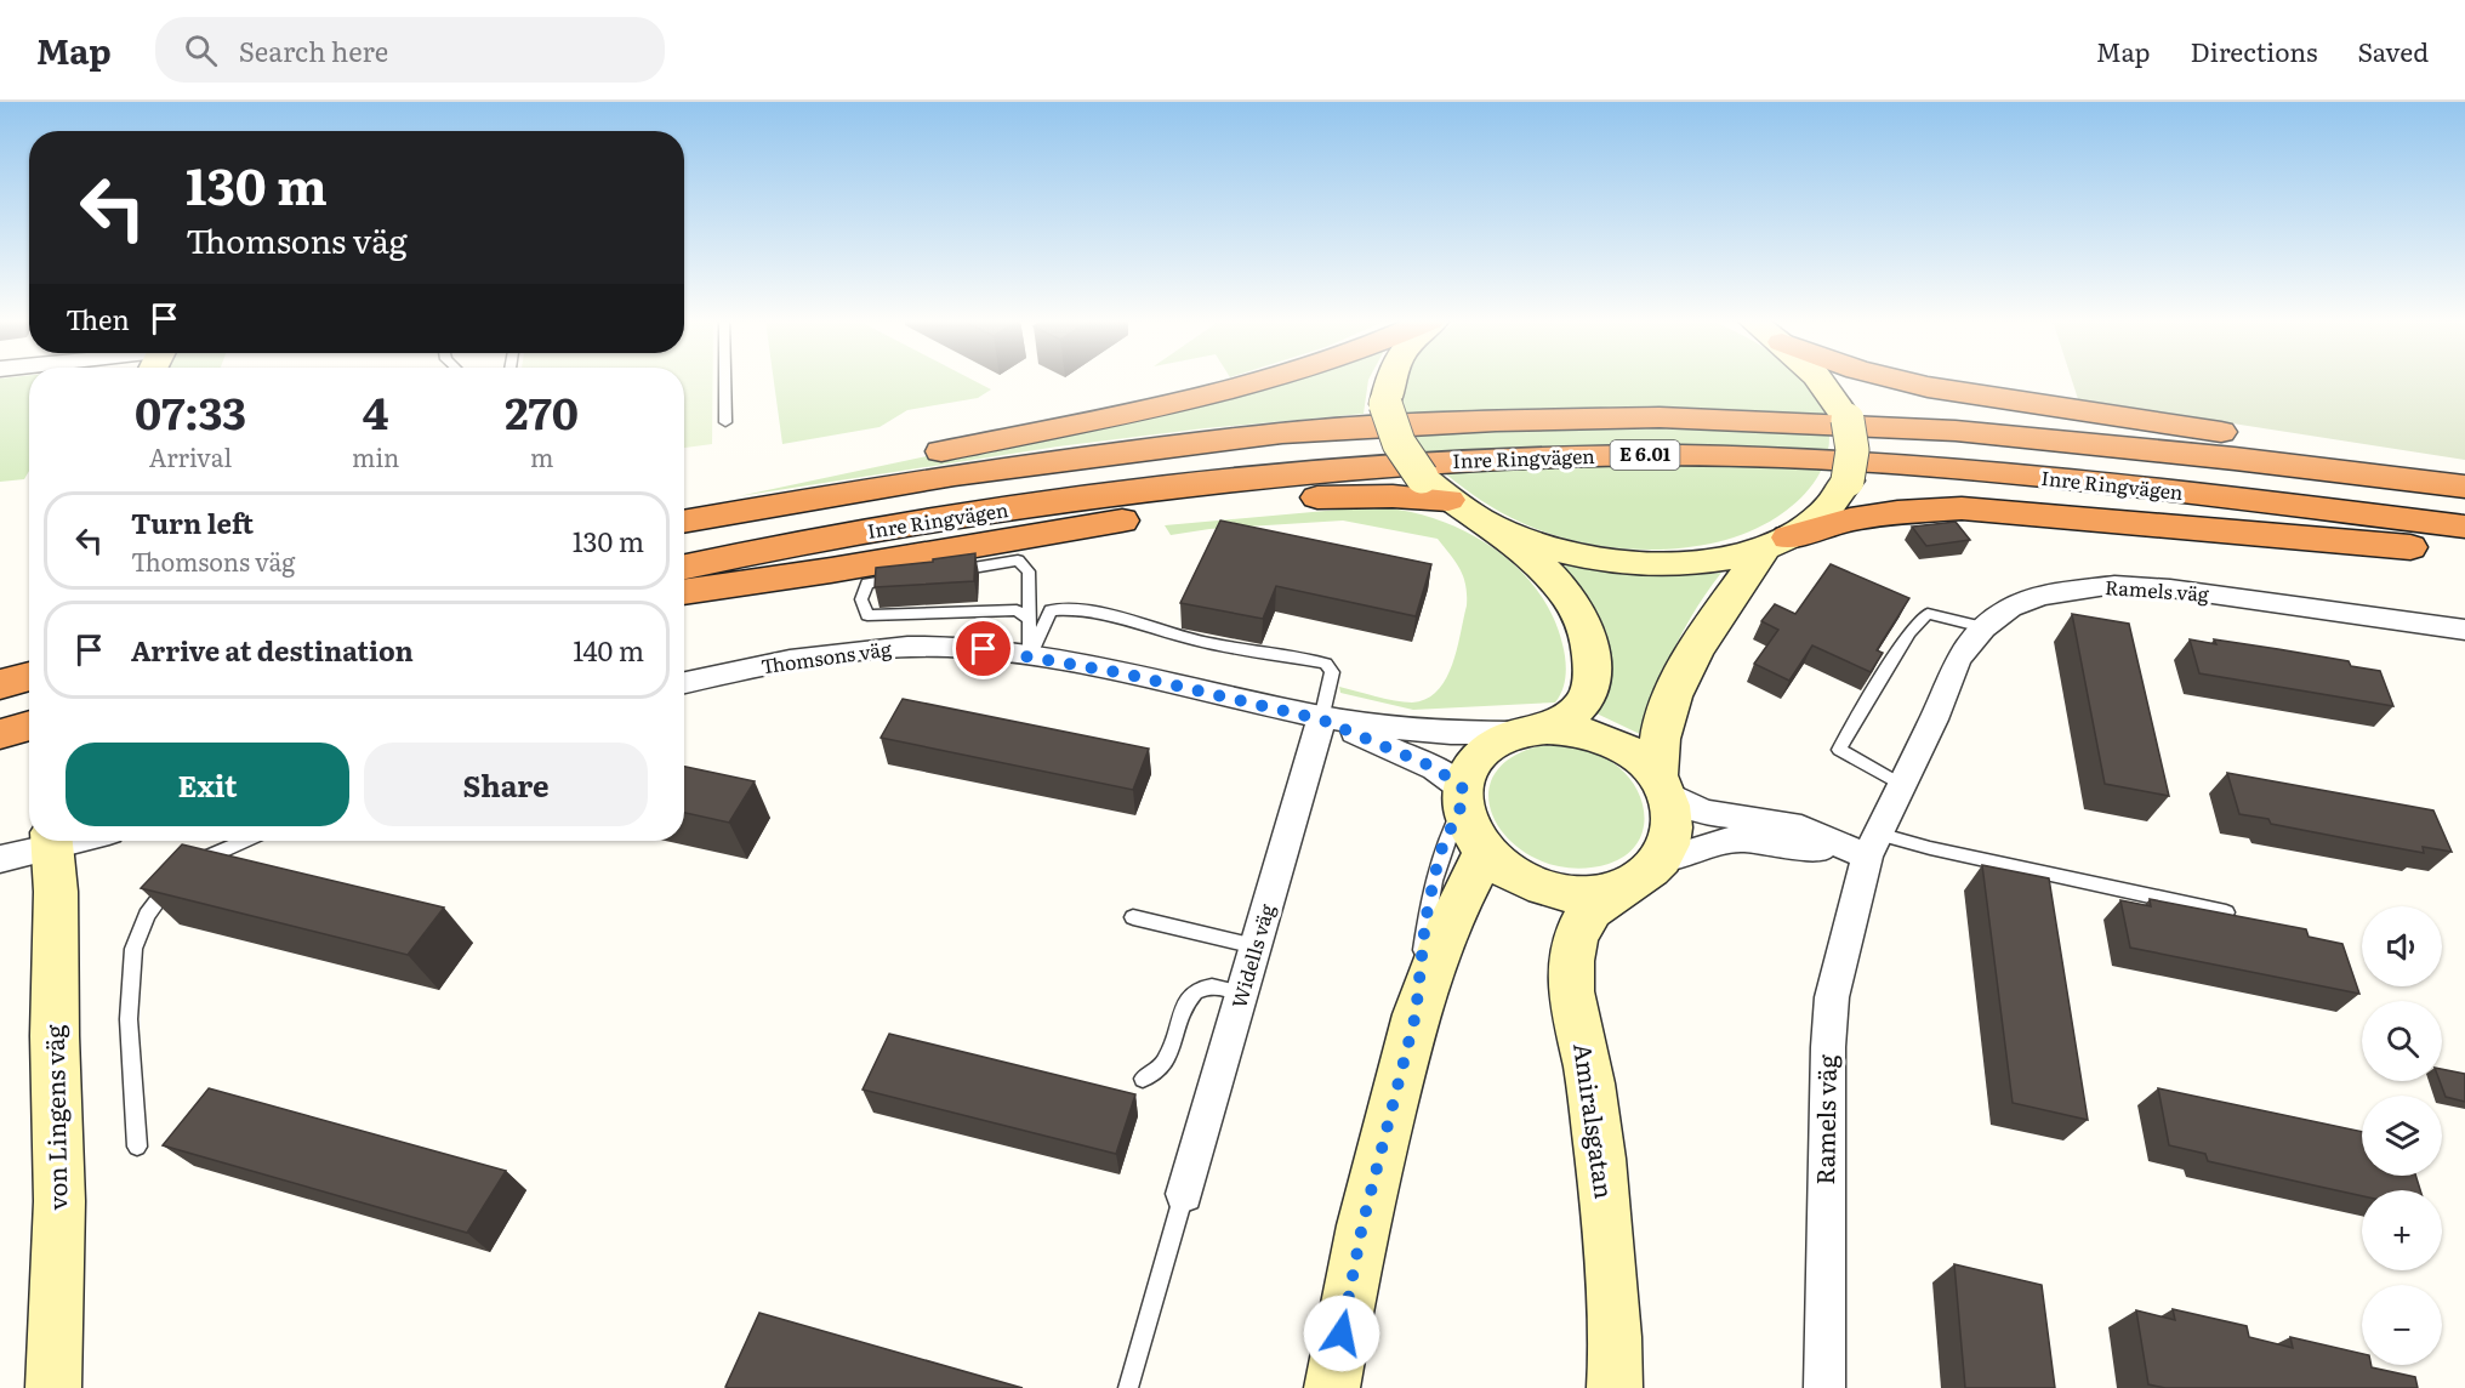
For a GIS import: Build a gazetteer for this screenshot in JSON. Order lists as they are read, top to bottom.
{
  "streets": {
    "highway": ["E 6.01", "Inre Ringvägen"],
    "main road": ["von Lingens väg", "Amiralsgatan"],
    "street": ["Ramels väg", "Thomsons väg", "Widells väg"]
  },
  "crossings": [
    ["Thomsons väg", "Widells väg"],
    ["Thomsons väg", "Amiralsgatan"]
  ],
  "page": {
    "header": "Map",
    "search": "Search here",
    "nav": ["Map", "Directions", "Saved"],
    "turn": ["130 m", "Thomsons väg"],
    "then": "Then",
    "eta": [
      "07:33",
      "Arrival",
      "4",
      "min",
      "270",
      "m"
    ],
    "list": [
      {
        "name": "Turn left",
        "note": "Thomsons väg",
        "value": "130 m"
      },
      {
        "name": "Arrive at destination",
        "value": "140 m"
      }
    ],
    "buttons": ["Exit", "Share"],
    "map_buttons": ["+", "−"]
  }
}
